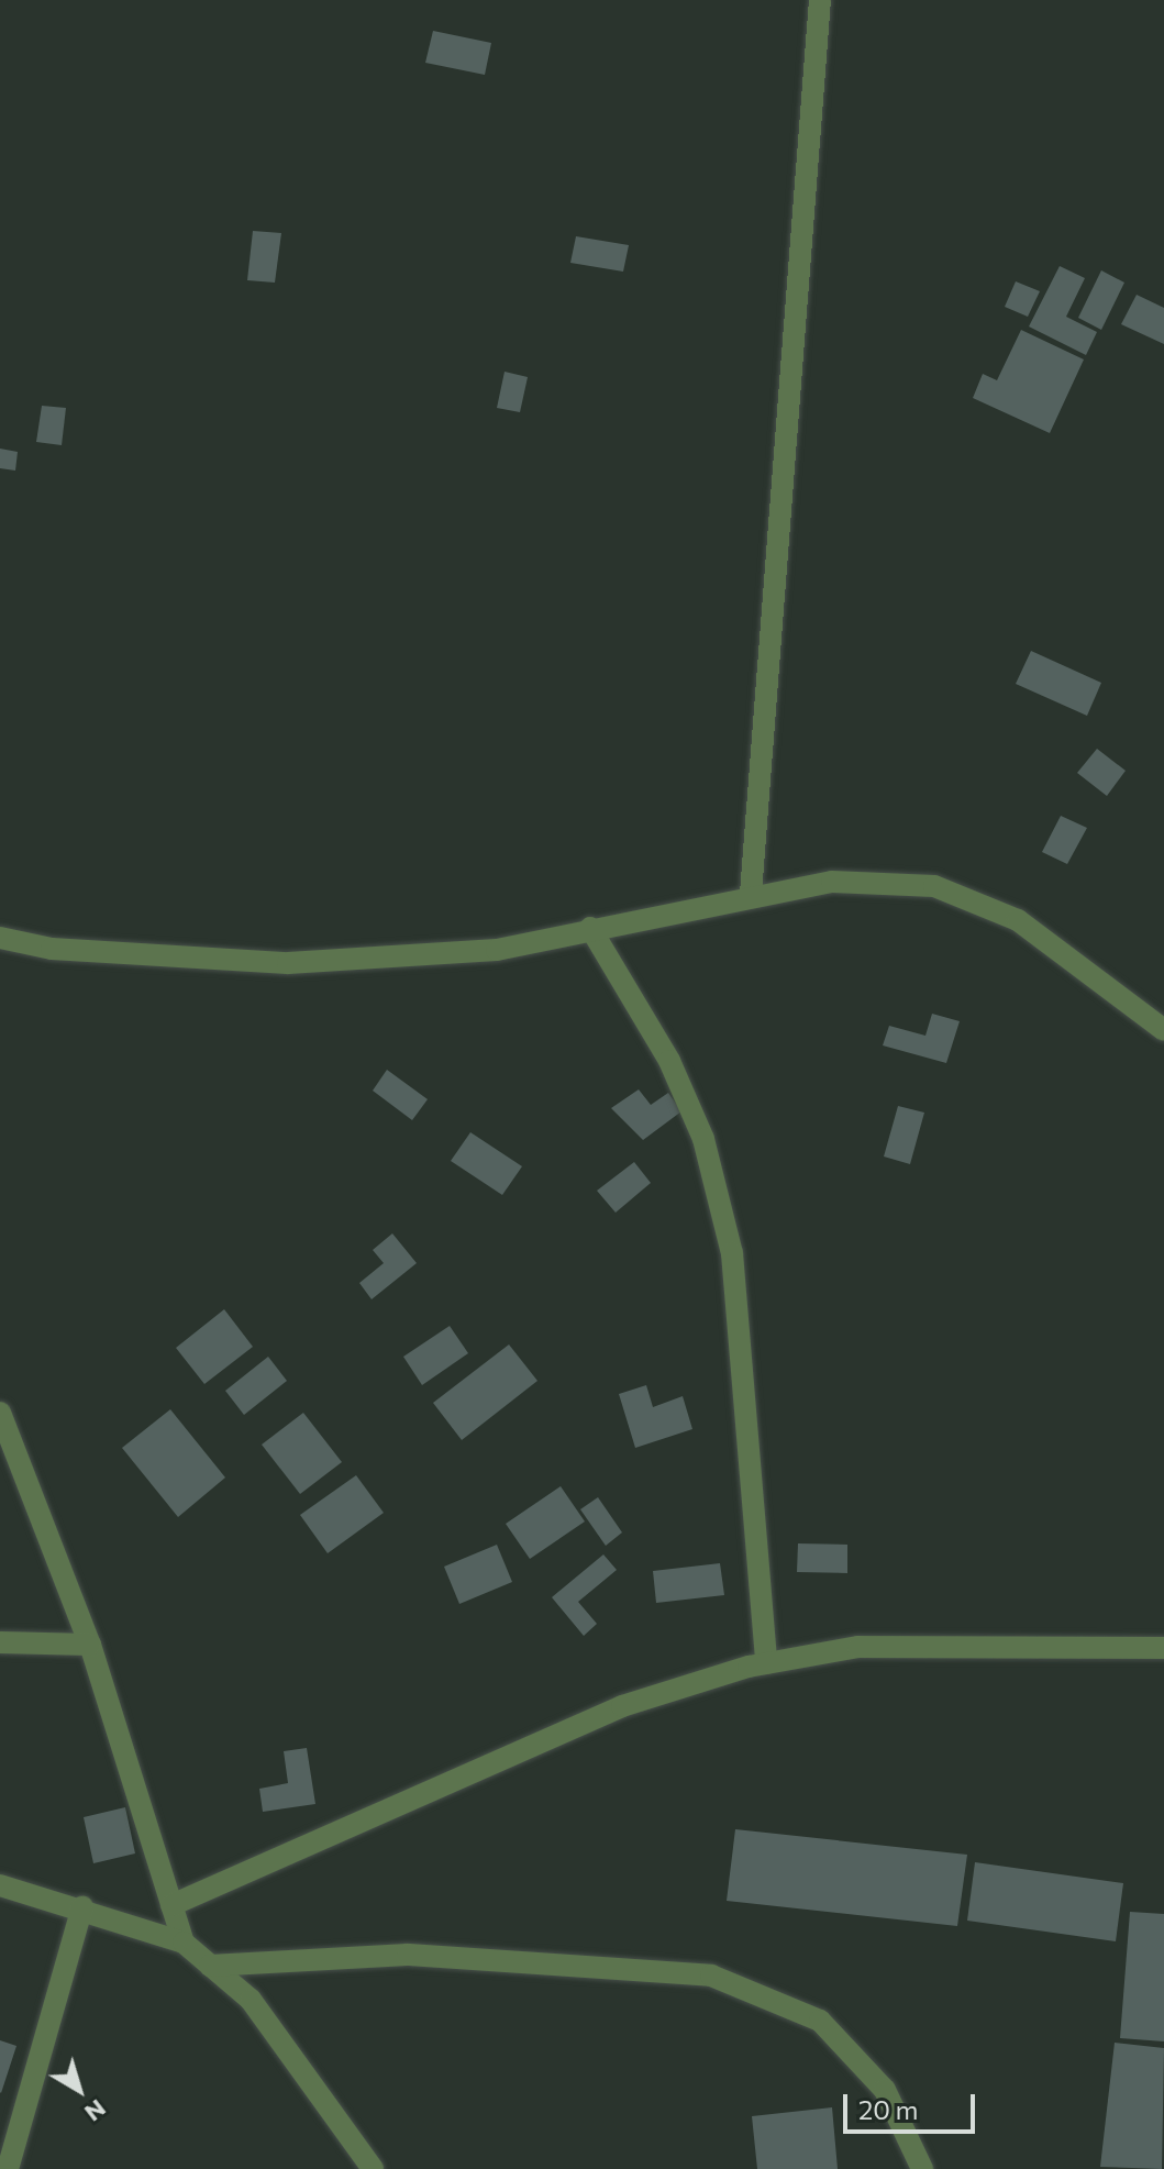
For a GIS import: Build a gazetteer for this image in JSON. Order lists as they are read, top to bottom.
{
  "scale_bar": "20 m",
  "north": "bottom right"
}
